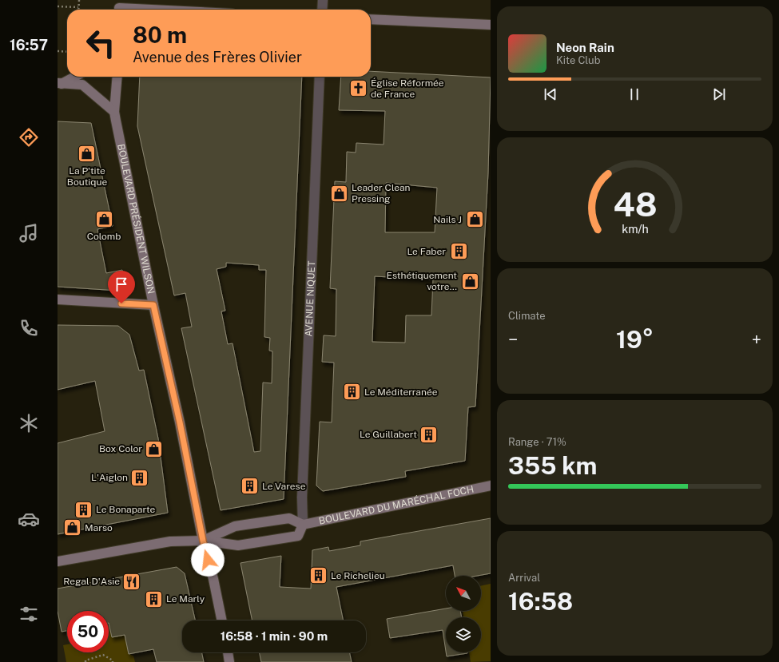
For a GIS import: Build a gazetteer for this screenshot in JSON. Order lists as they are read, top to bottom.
{
  "streets": {
    "street": ["BOULEVARD PRÉSIDENT WILSON", "AVENUE NIQUET", "BOULEVARD DU MARÉCHAL FOCH"]
  },
  "crossings": [
    ["AVENUE NIQUET", "BOULEVARD DU MARÉCHAL FOCH"]
  ],
  "places": {
    "church": ["Église Réformée de France"],
    "shop": [
      "La P'tite Boutique",
      "Leader Clean Pressing",
      "Colomb",
      "Nails J",
      "Esthétiquement votre...",
      "Box Color",
      "Marso"
    ],
    "building": [
      "Le Faber",
      "Le Méditerranée",
      "Le Guillabert",
      "L'Aiglon",
      "Le Varese",
      "Le Bonaparte",
      "Le Richelieu",
      "Le Marly"
    ],
    "restaurant": ["Regal D'Asie"]
  },
  "north": "top left",
  "page": {
    "tabs": "16:57",
    "turn": ["80 m", "Avenue des Frères Olivier"],
    "song": ["Neon Rain", "Kite Club"],
    "tile": [
      "Climate",
      ["Range · 71%", "355 km"],
      ["Arrival", "16:58"]
    ],
    "heat": ["−", "19°", "+"],
    "limit": "50",
    "trip": "16:58 · 1 min · 90 m",
    "gauge": ["48", "km/h"]
  }
}
